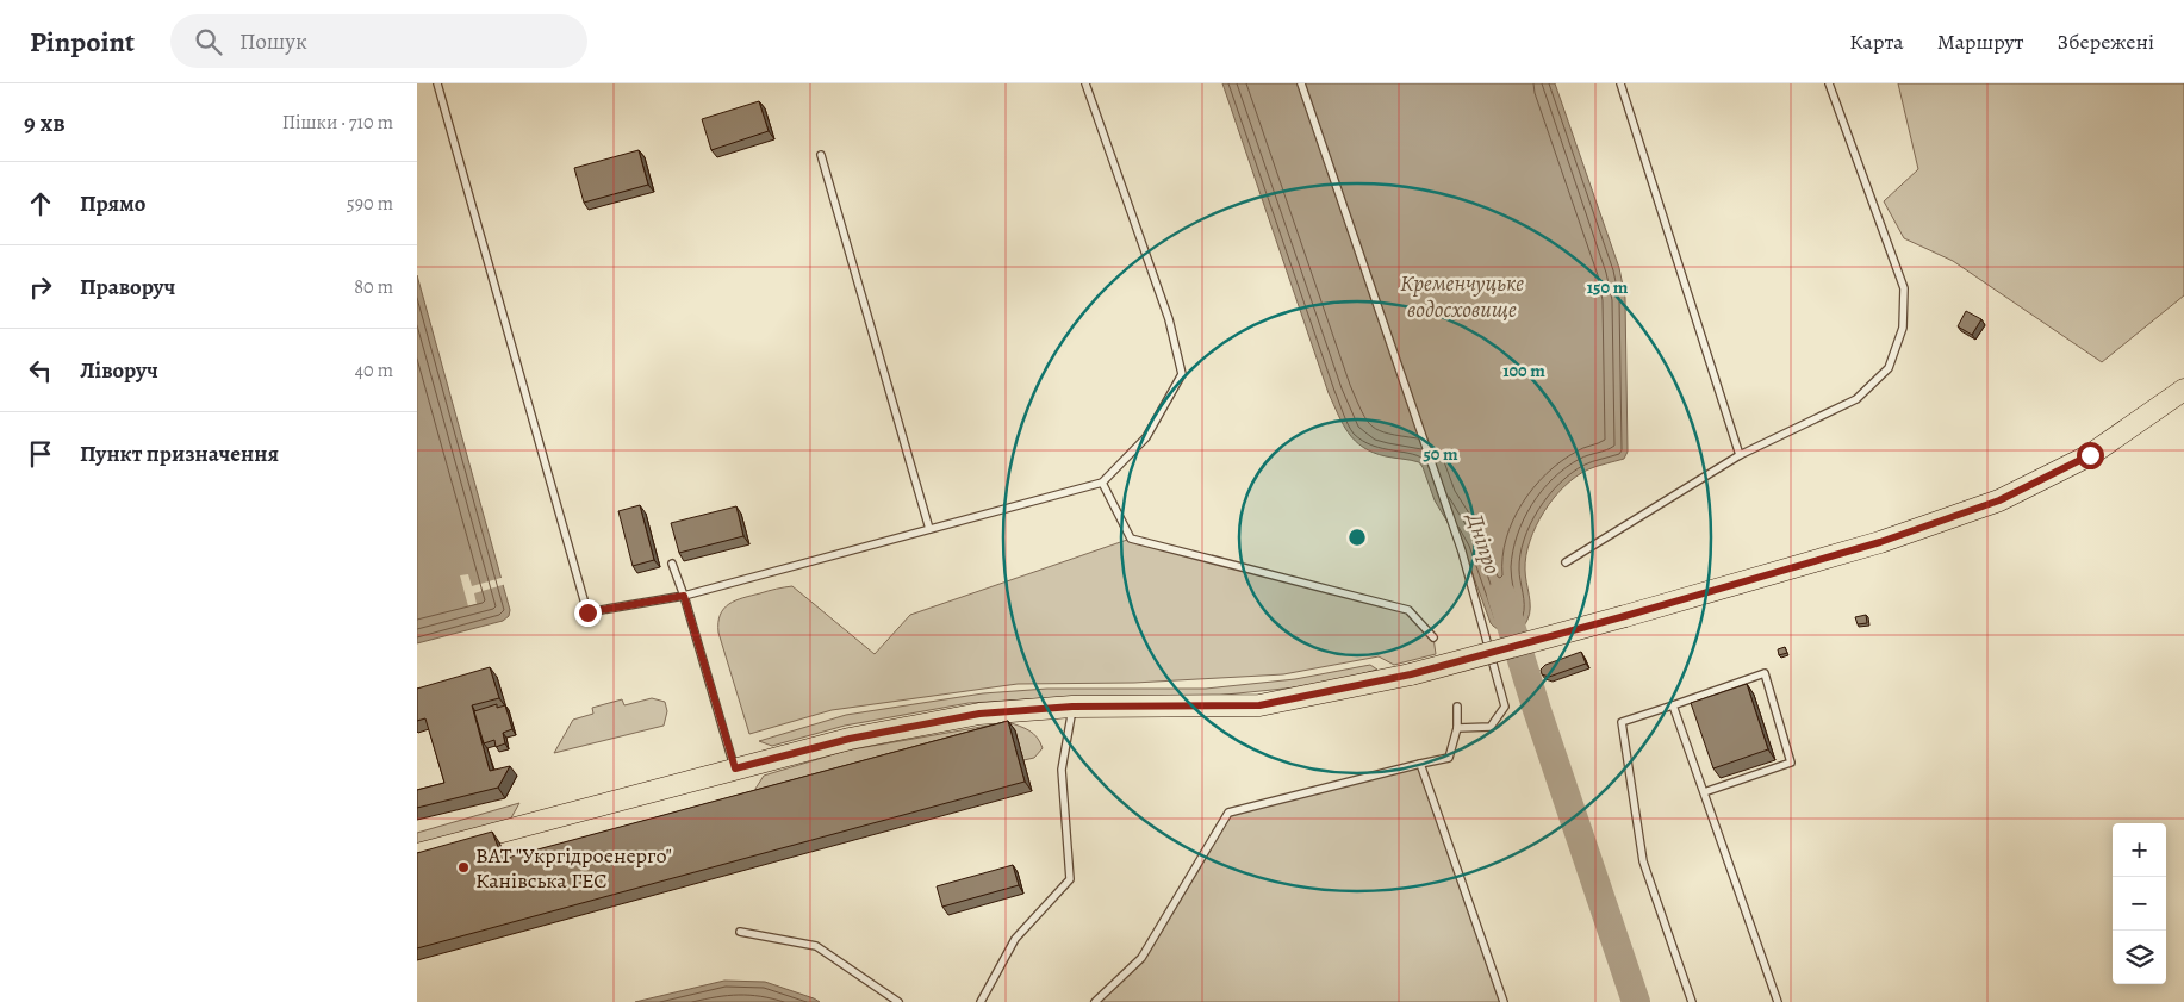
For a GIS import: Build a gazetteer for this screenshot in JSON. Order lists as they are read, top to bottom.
{
  "water": ["Кременчуцьке водосховище", "Дніпро"],
  "places": ["ВАТ \"Укргідроенерго\" Канівська ГЕС"],
  "page": {
    "header": "Pinpoint",
    "search": "Пошук",
    "nav": ["Карта", "Маршрут", "Збережені"],
    "heading": ["9 хв", "Пішки · 710 m"],
    "list": [
      ["Прямо", "590 m"],
      ["Праворуч", "80 m"],
      ["Ліворуч", "40 m"],
      "Пункт призначення"
    ],
    "map_buttons": ["+", "−"]
  },
  "rings": ["150 m", "100 m", "50 m"]
}
